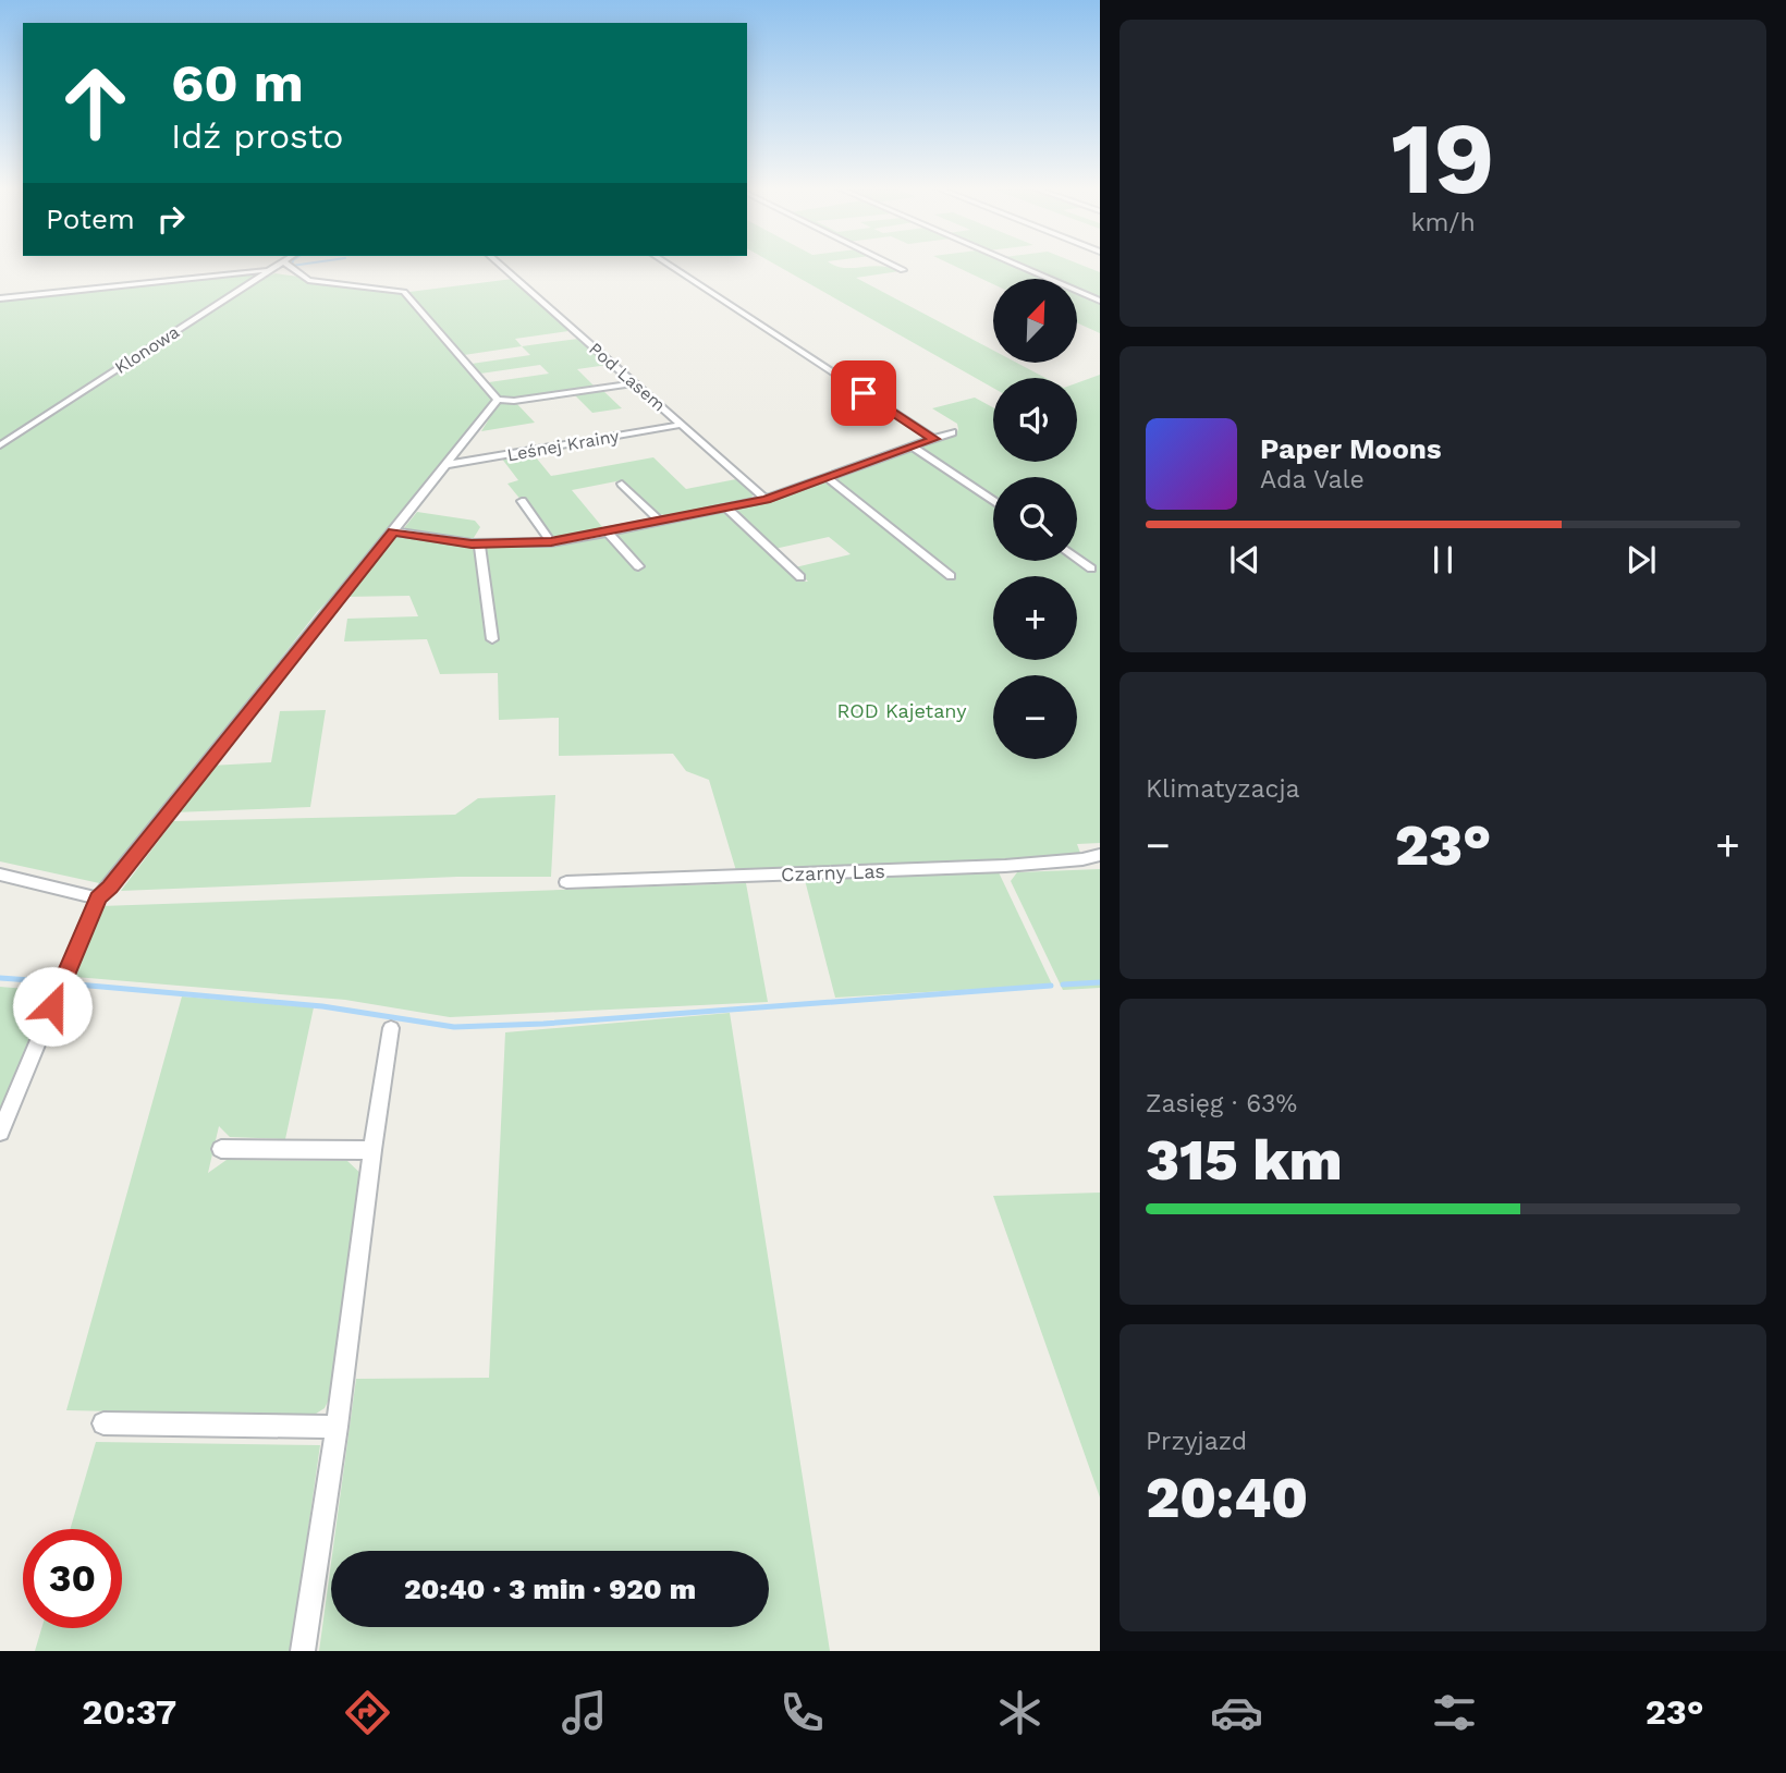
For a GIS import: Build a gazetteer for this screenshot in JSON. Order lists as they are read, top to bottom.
{
  "streets": {
    "street": [
      "Klonowa",
      "Pod Lasem",
      "Leśnej Krainy",
      "Czarny Las"
    ]
  },
  "crossings": [
    ["Pod Lasem", "Leśnej Krainy"]
  ],
  "parks": ["ROD Kajetany"],
  "north": "top right",
  "page": {
    "tile": [
      ["19", "km/h"],
      "Klimatyzacja",
      ["Zasięg · 63%", "315 km"],
      ["Przyjazd", "20:40"]
    ],
    "turn": ["60 m", "Idź prosto"],
    "then": "Potem",
    "map_buttons": ["+", "−"],
    "song": ["Paper Moons", "Ada Vale"],
    "heat": ["−", "23°", "+"],
    "limit": "30",
    "trip": "20:40 · 3 min · 920 m",
    "tabs": ["20:37", "23°"]
  }
}
